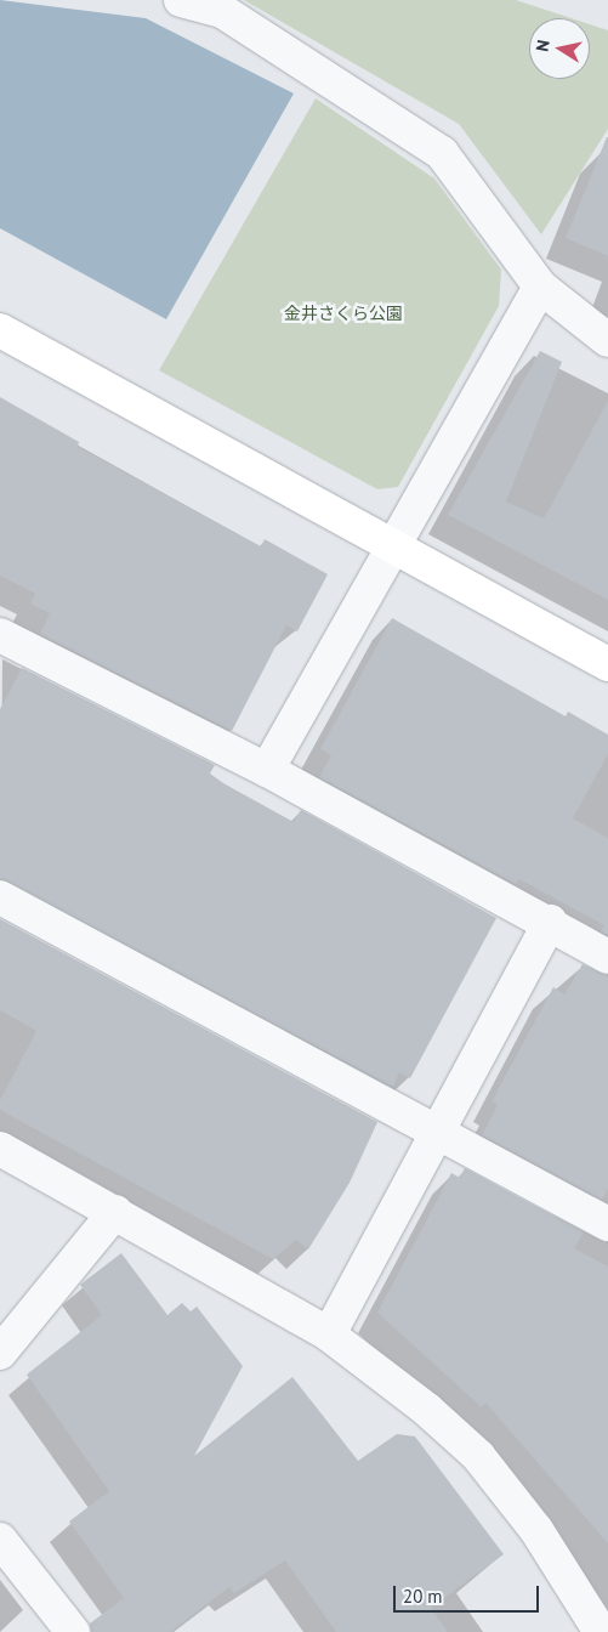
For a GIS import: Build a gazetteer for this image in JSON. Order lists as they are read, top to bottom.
{
  "parks": ["金井さくら公園"],
  "scale_bar": "20 m",
  "north": "left"
}
